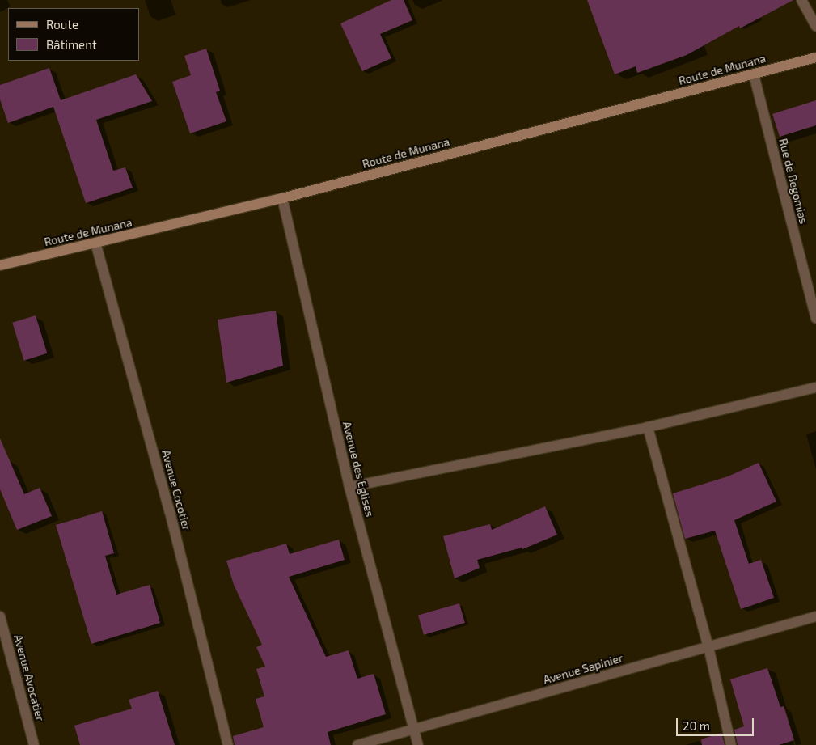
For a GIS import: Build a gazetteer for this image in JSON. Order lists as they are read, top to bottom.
{
  "streets": {
    "main road": ["Route de Munana"],
    "street": [
      "Rue de Begomias",
      "Avenue des Eglises",
      "Avenue Cocotier",
      "Avenue Sapinier",
      "Avenue Avocatier"
    ]
  },
  "crossings": [
    ["Route de Munana", "Rue de Begomias"],
    ["Route de Munana", "Avenue des Eglises"],
    ["Route de Munana", "Avenue Cocotier"],
    ["Avenue des Eglises", "Avenue Sapinier"]
  ],
  "legend": ["Route", "Bâtiment"],
  "scale_bar": "20 m"
}
